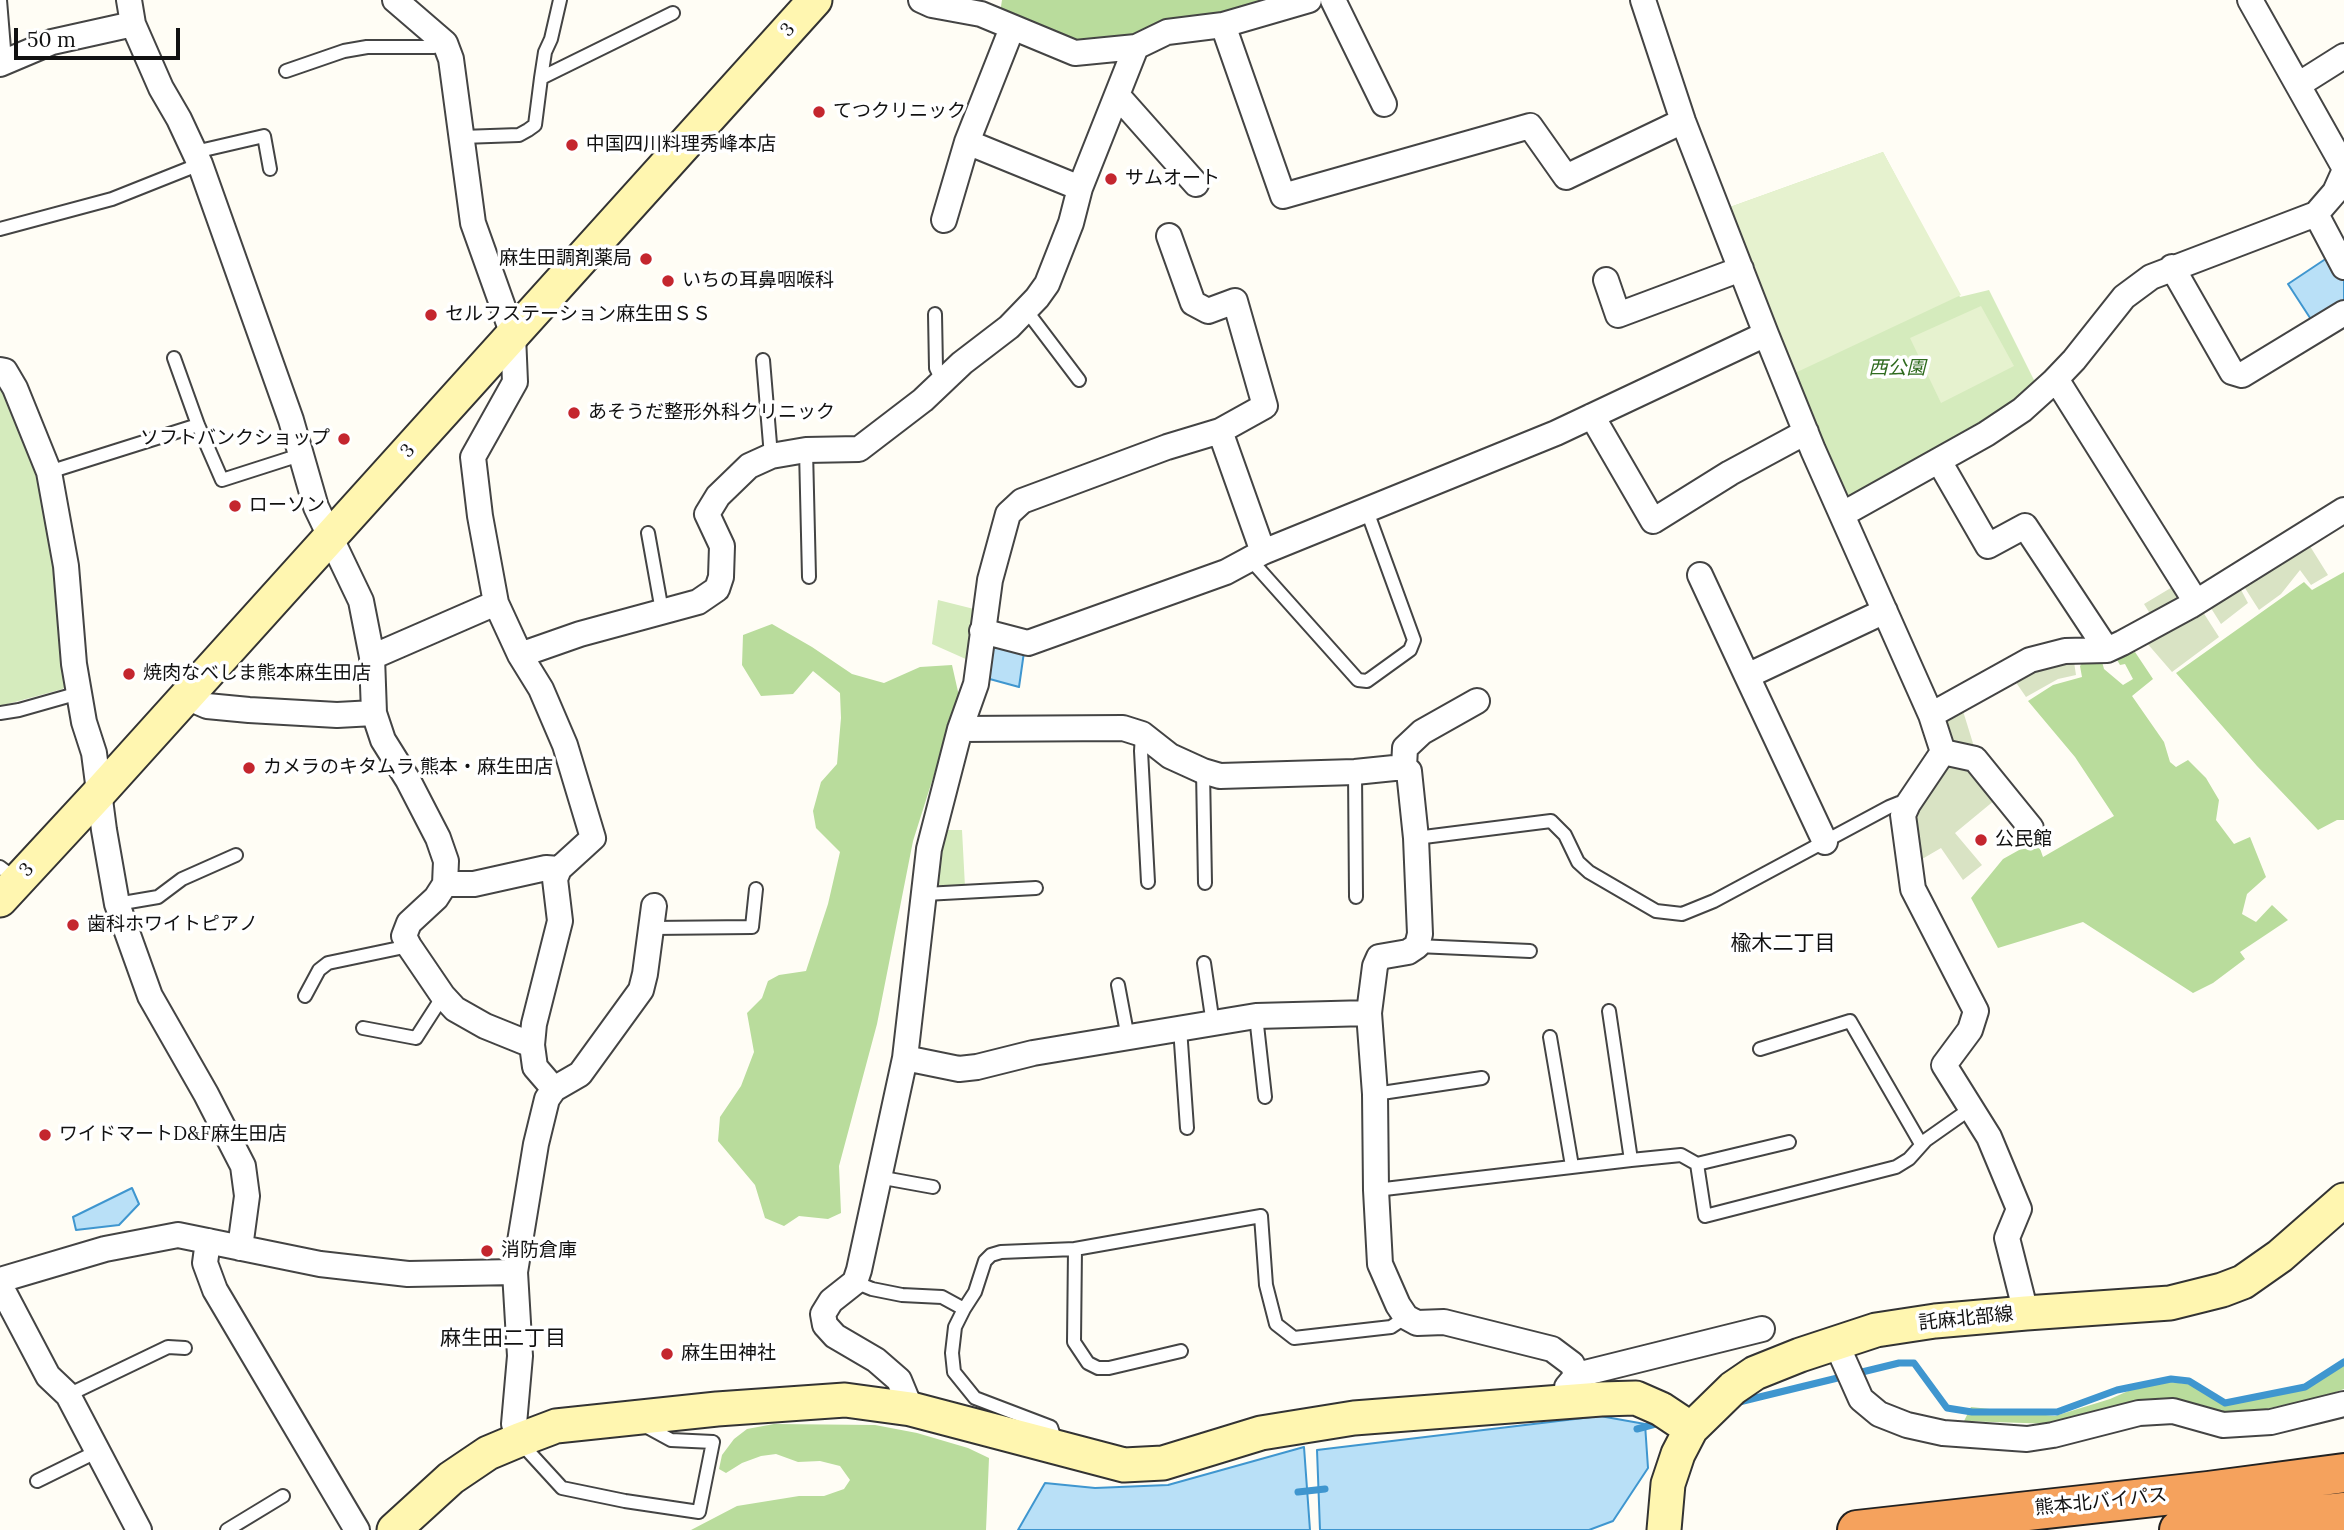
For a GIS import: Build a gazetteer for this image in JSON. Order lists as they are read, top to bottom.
{
  "streets": {
    "highway": ["熊本北バイパス"],
    "street": ["3", "託麻北部線"]
  },
  "districts": ["楡木二丁目", "麻生田二丁目"],
  "parks": ["西公園"],
  "places": [
    "てつクリニック",
    "中国四川料理秀峰本店",
    "サムオート",
    "麻生田調剤薬局",
    "いちの耳鼻咽喉科",
    "セルフステーション麻生田ＳＳ",
    "あそうだ整形外科クリニック",
    "ソフトバンクショップ",
    "ローソン",
    "焼肉なべしま熊本麻生田店",
    "カメラのキタムラ 熊本・麻生田店",
    "公民館",
    "歯科ホワイトピアノ",
    "ワイドマートD&F麻生田店",
    "消防倉庫",
    "麻生田神社"
  ],
  "scale_bar": "50 m"
}
